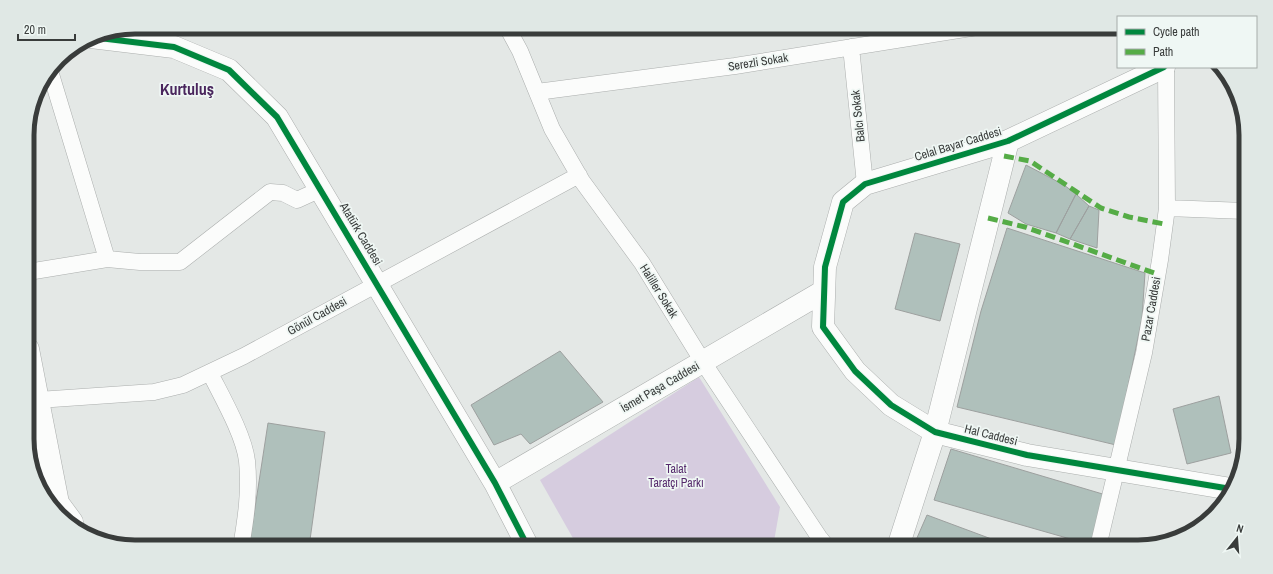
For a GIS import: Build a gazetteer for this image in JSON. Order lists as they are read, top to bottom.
{
  "streets": {
    "street": [
      "Serezli Sokak",
      "Balcı Sokak",
      "Celal Bayar Caddesi",
      "Atatürk Caddesi",
      "Haliller Sokak",
      "Pazar Caddesi",
      "Gönül Caddesi",
      "İsmet Paşa Caddesi",
      "Hal Caddesi"
    ]
  },
  "crossings": [
    ["Serezli Sokak", "Balcı Sokak"],
    ["Serezli Sokak", "Haliller Sokak"],
    ["Balcı Sokak", "Celal Bayar Caddesi"],
    ["Celal Bayar Caddesi", "İsmet Paşa Caddesi"],
    ["Celal Bayar Caddesi", "Hal Caddesi"],
    ["Atatürk Caddesi", "Gönül Caddesi"],
    ["Atatürk Caddesi", "İsmet Paşa Caddesi"],
    ["Haliller Sokak", "Gönül Caddesi"],
    ["Haliller Sokak", "İsmet Paşa Caddesi"],
    ["Pazar Caddesi", "Hal Caddesi"],
    ["İsmet Paşa Caddesi", "Hal Caddesi"]
  ],
  "districts": ["Kurtuluş"],
  "parks": ["Talat Taratçı Parkı"],
  "legend": ["Cycle path", "Path"],
  "scale_bar": "20 m",
  "north": "top"
}
